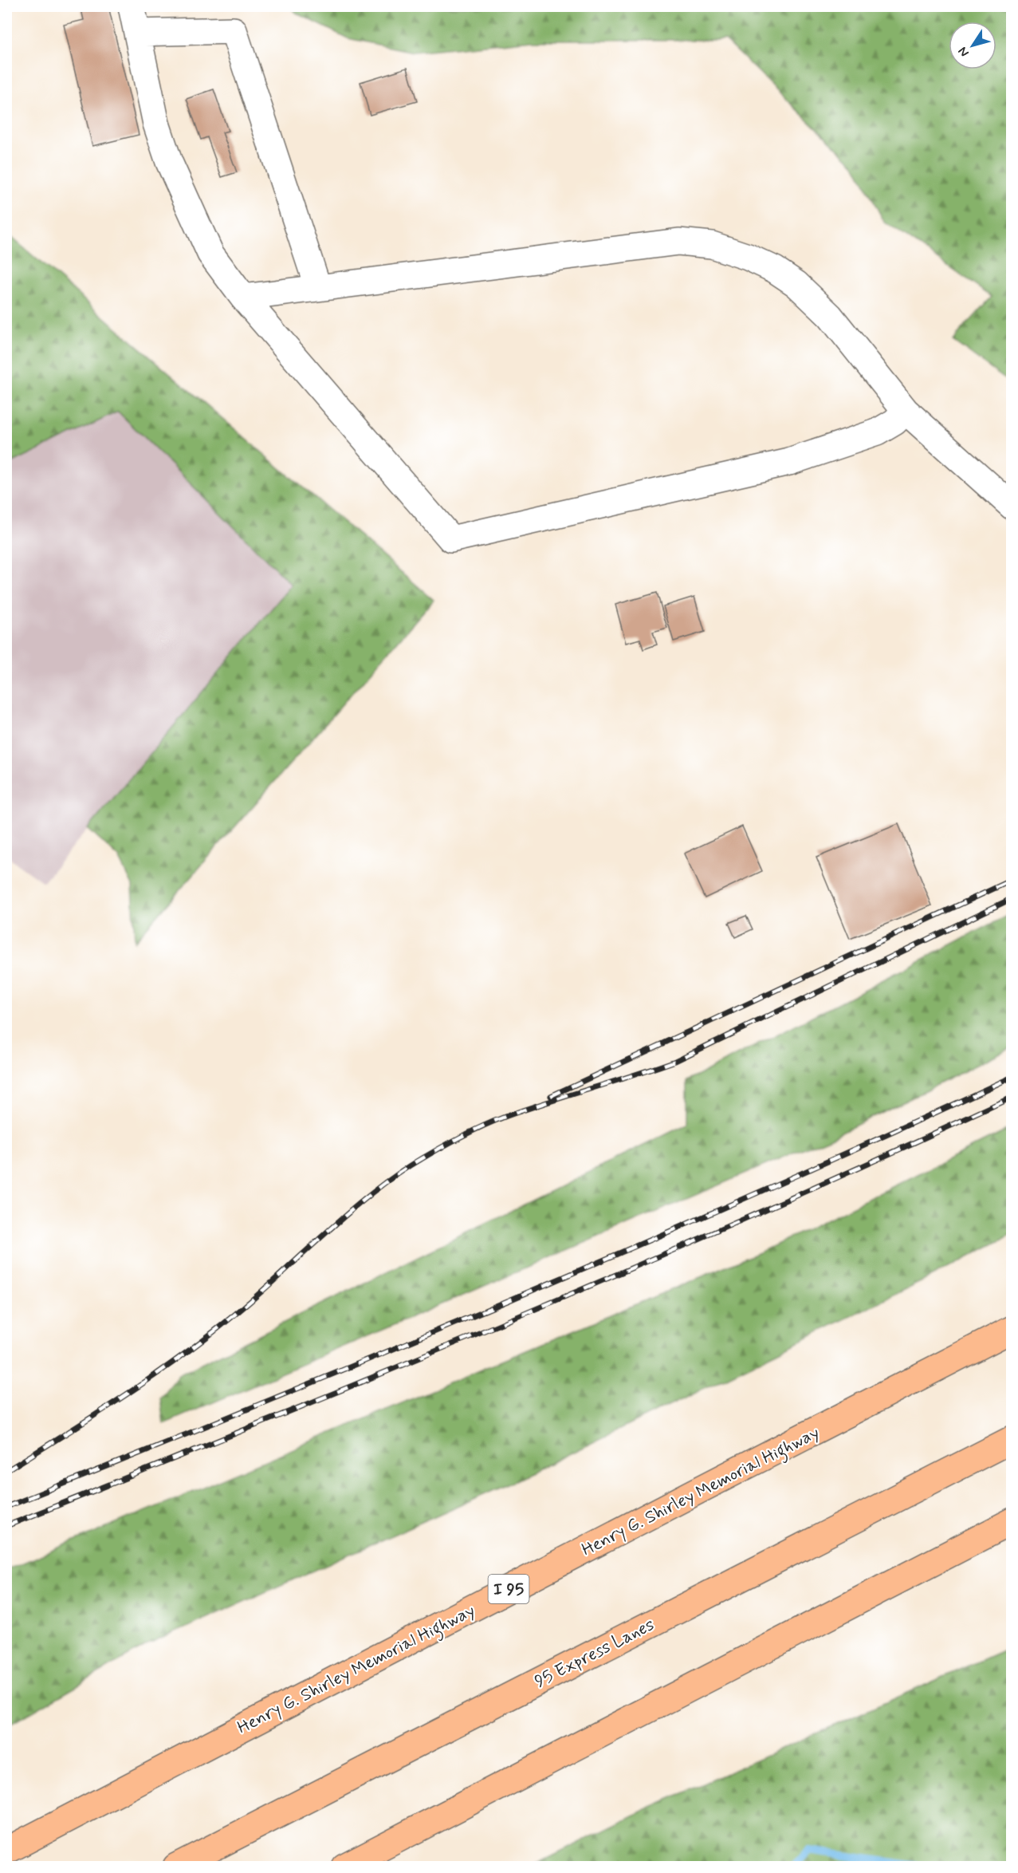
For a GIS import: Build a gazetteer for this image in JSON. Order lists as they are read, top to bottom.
{
  "streets": {
    "highway": ["Henry G. Shirley Memorial Highway", "I 95", "95 Express Lanes"]
  },
  "north": "bottom left"
}
